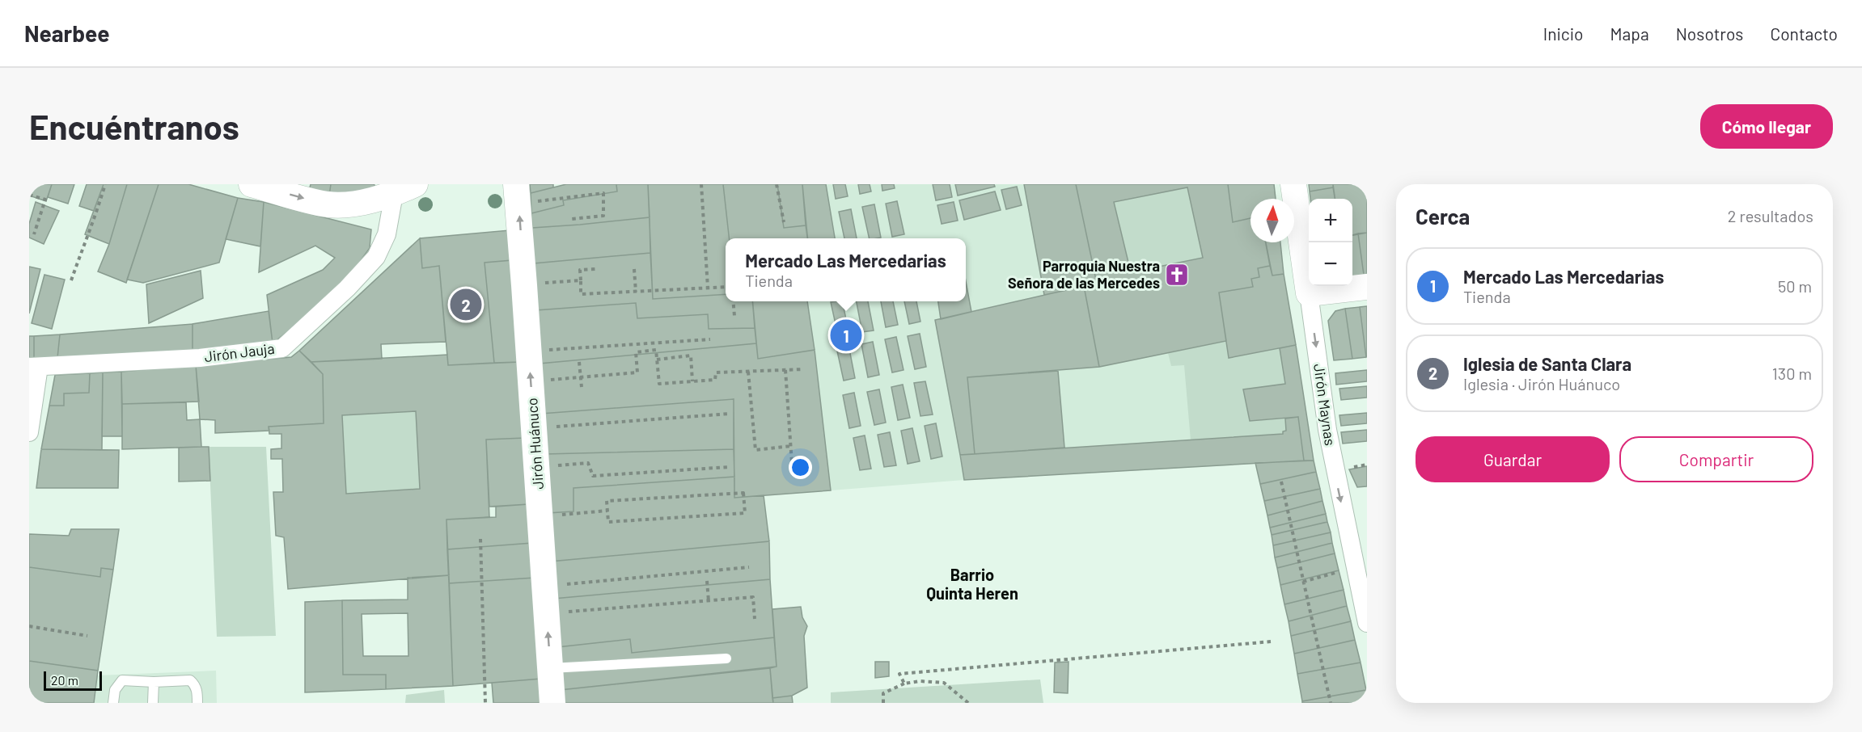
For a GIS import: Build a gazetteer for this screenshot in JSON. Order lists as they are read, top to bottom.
{
  "streets": {
    "street": ["Jirón Jauja", "Jirón Maynas", "Jirón Huánuco"]
  },
  "one_way": ["Jirón Maynas"],
  "districts": ["Barrio Quinta Heren"],
  "places": {
    "church": ["Parroquia Nuestra Señora de las Mercedes"]
  },
  "scale_bar": "20 m",
  "north": "top",
  "page": {
    "header": "Nearbee",
    "nav": [
      "Inicio",
      "Mapa",
      "Nosotros",
      "Contacto"
    ],
    "buttons": [
      "Cómo llegar",
      ["Guardar", "Compartir"]
    ],
    "title": "Encuéntranos",
    "heading": ["Cerca", "2 resultados"],
    "map_buttons": ["+", "−"],
    "popup": ["Mercado Las Mercedarias", "Tienda"],
    "list": [
      {
        "mark": "1",
        "name": "Mercado Las Mercedarias",
        "note": "Tienda",
        "value": "50 m"
      },
      {
        "mark": "2",
        "name": "Iglesia de Santa Clara",
        "note": "Iglesia · Jirón Huánuco",
        "value": "130 m"
      }
    ],
    "pins": ["2", "1"],
    "scale": "20 m"
  }
}
